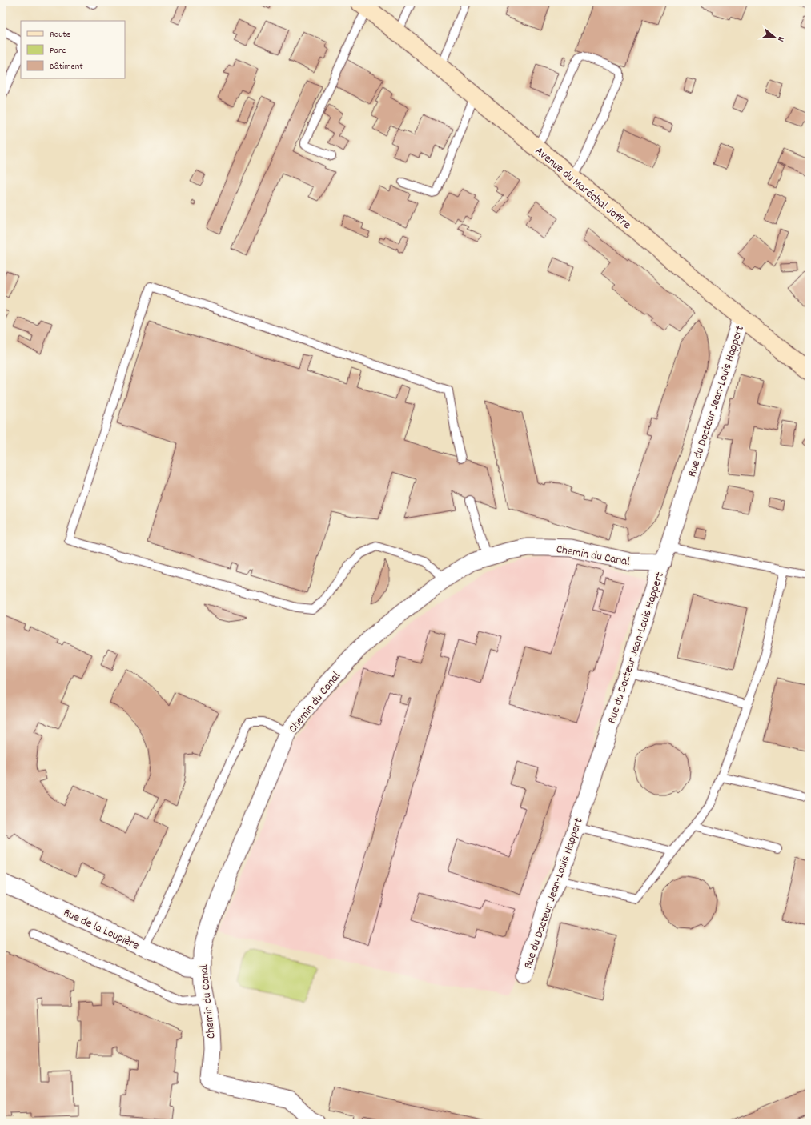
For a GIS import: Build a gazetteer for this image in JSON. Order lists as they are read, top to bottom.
{
  "streets": {
    "main road": ["Avenue du Maréchal Joffre"],
    "street": ["Rue du Docteur Jean-Louis Happert", "Chemin du Canal", "Rue de la Loupière"]
  },
  "crossings": [
    ["Avenue du Maréchal Joffre", "Rue du Docteur Jean-Louis Happert"],
    ["Rue du Docteur Jean-Louis Happert", "Chemin du Canal"],
    ["Chemin du Canal", "Rue de la Loupière"]
  ],
  "legend": ["Route", "Parc", "Bâtiment"],
  "north": "right"
}
